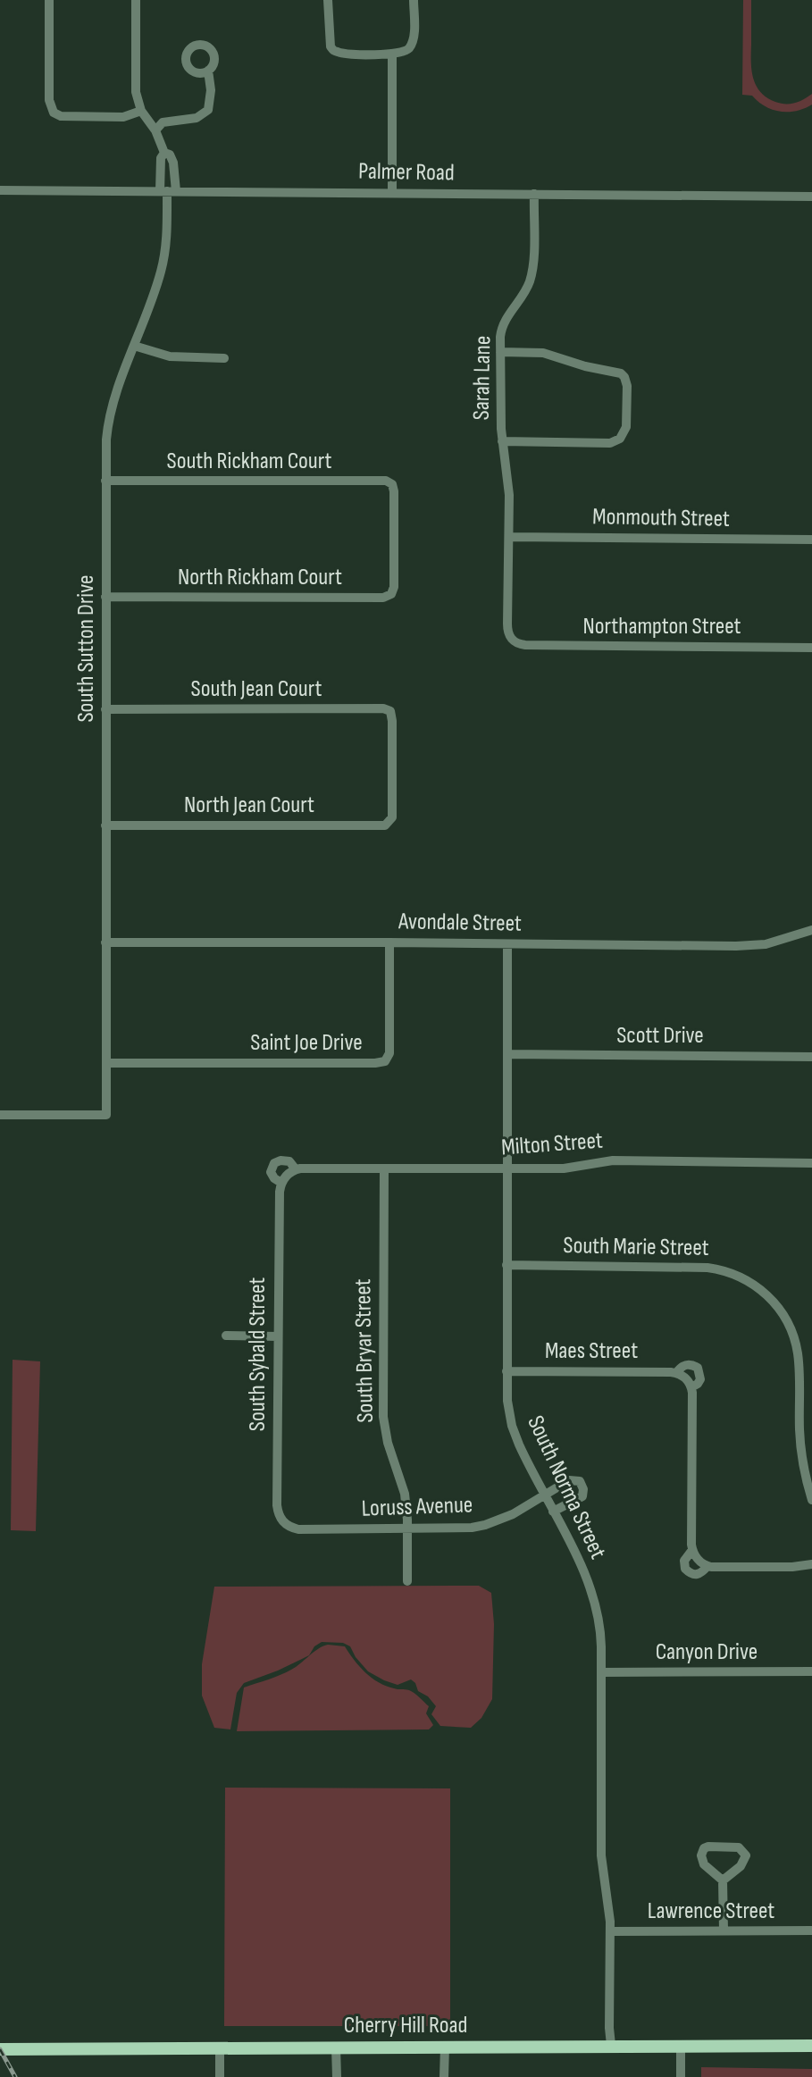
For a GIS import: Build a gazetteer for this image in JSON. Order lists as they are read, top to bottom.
{
  "streets": {
    "main road": ["Cherry Hill Road"],
    "street": [
      "Palmer Road",
      "Sarah Lane",
      "South Rickham Court",
      "Monmouth Street",
      "North Rickham Court",
      "Northampton Street",
      "South Sutton Drive",
      "South Jean Court",
      "North Jean Court",
      "Avondale Street",
      "Scott Drive",
      "Saint Joe Drive",
      "Milton Street",
      "South Marie Street",
      "South Bryar Street",
      "Maes Street",
      "South Sybald Street",
      "South Norma Street",
      "Loruss Avenue",
      "Canyon Drive",
      "Lawrence Street"
    ]
  },
  "crossings": [
    ["Palmer Road", "Sarah Lane"],
    ["Palmer Road", "South Sutton Drive"],
    ["Sarah Lane", "Monmouth Street"],
    ["Sarah Lane", "Northampton Street"],
    ["South Rickham Court", "North Rickham Court"],
    ["South Rickham Court", "South Sutton Drive"],
    ["Monmouth Street", "Northampton Street"],
    ["North Rickham Court", "South Sutton Drive"],
    ["South Sutton Drive", "South Jean Court"],
    ["South Sutton Drive", "North Jean Court"],
    ["South Sutton Drive", "Avondale Street"],
    ["South Sutton Drive", "Saint Joe Drive"],
    ["South Jean Court", "North Jean Court"],
    ["Avondale Street", "Saint Joe Drive"],
    ["Avondale Street", "South Norma Street"],
    ["Scott Drive", "South Norma Street"],
    ["Milton Street", "South Bryar Street"],
    ["Milton Street", "South Sybald Street"],
    ["Milton Street", "South Norma Street"],
    ["South Marie Street", "South Norma Street"],
    ["South Bryar Street", "Loruss Avenue"],
    ["Maes Street", "South Norma Street"],
    ["South Sybald Street", "Loruss Avenue"],
    ["South Norma Street", "Loruss Avenue"],
    ["South Norma Street", "Canyon Drive"],
    ["South Norma Street", "Lawrence Street"],
    ["South Norma Street", "Cherry Hill Road"]
  ]
}
